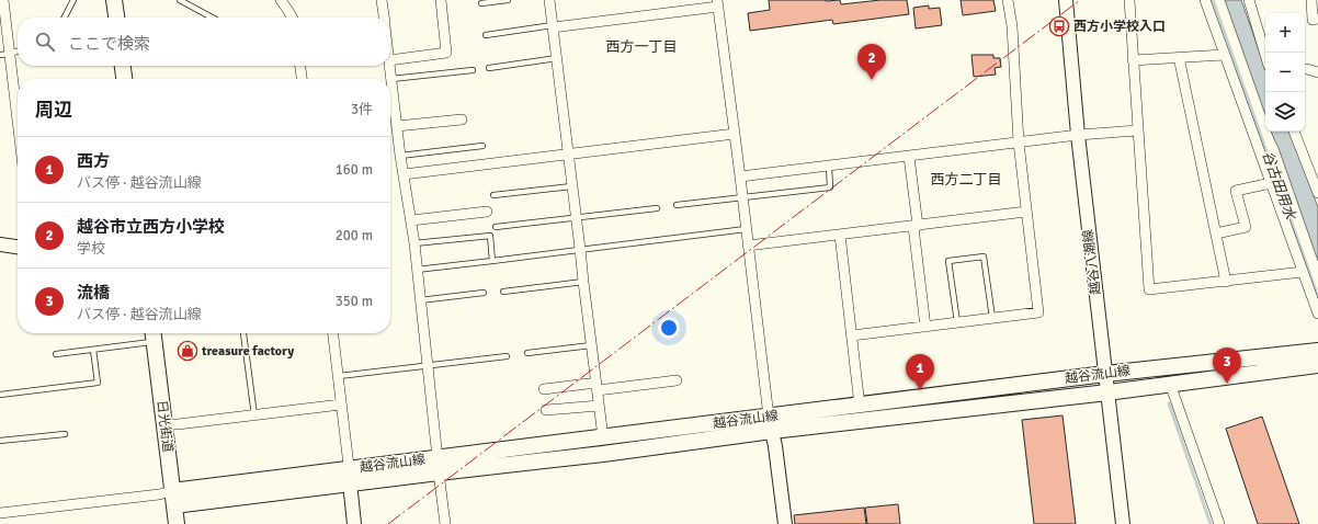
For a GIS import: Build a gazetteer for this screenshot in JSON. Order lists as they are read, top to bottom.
{
  "streets": {
    "main road": ["越谷八潮線", "越谷流山線", "日光街道"]
  },
  "crossings": [
    ["越谷八潮線", "越谷流山線"],
    ["越谷流山線", "日光街道"]
  ],
  "districts": ["西方一丁目", "西方二丁目"],
  "water": ["谷古田用水"],
  "places": {
    "bus stop": ["西方小学校入口"],
    "shop": ["treasure factory"]
  },
  "page": {
    "map_buttons": ["+", "−"],
    "search": "ここで検索",
    "pins": ["2", "3", "1"],
    "heading": ["周辺", "3件"],
    "list": [
      {
        "mark": "1",
        "name": "西方",
        "note": "バス停 · 越谷流山線",
        "value": "160 m"
      },
      {
        "mark": "2",
        "name": "越谷市立西方小学校",
        "note": "学校",
        "value": "200 m"
      },
      {
        "mark": "3",
        "name": "流橋",
        "note": "バス停 · 越谷流山線",
        "value": "350 m"
      }
    ]
  }
}
